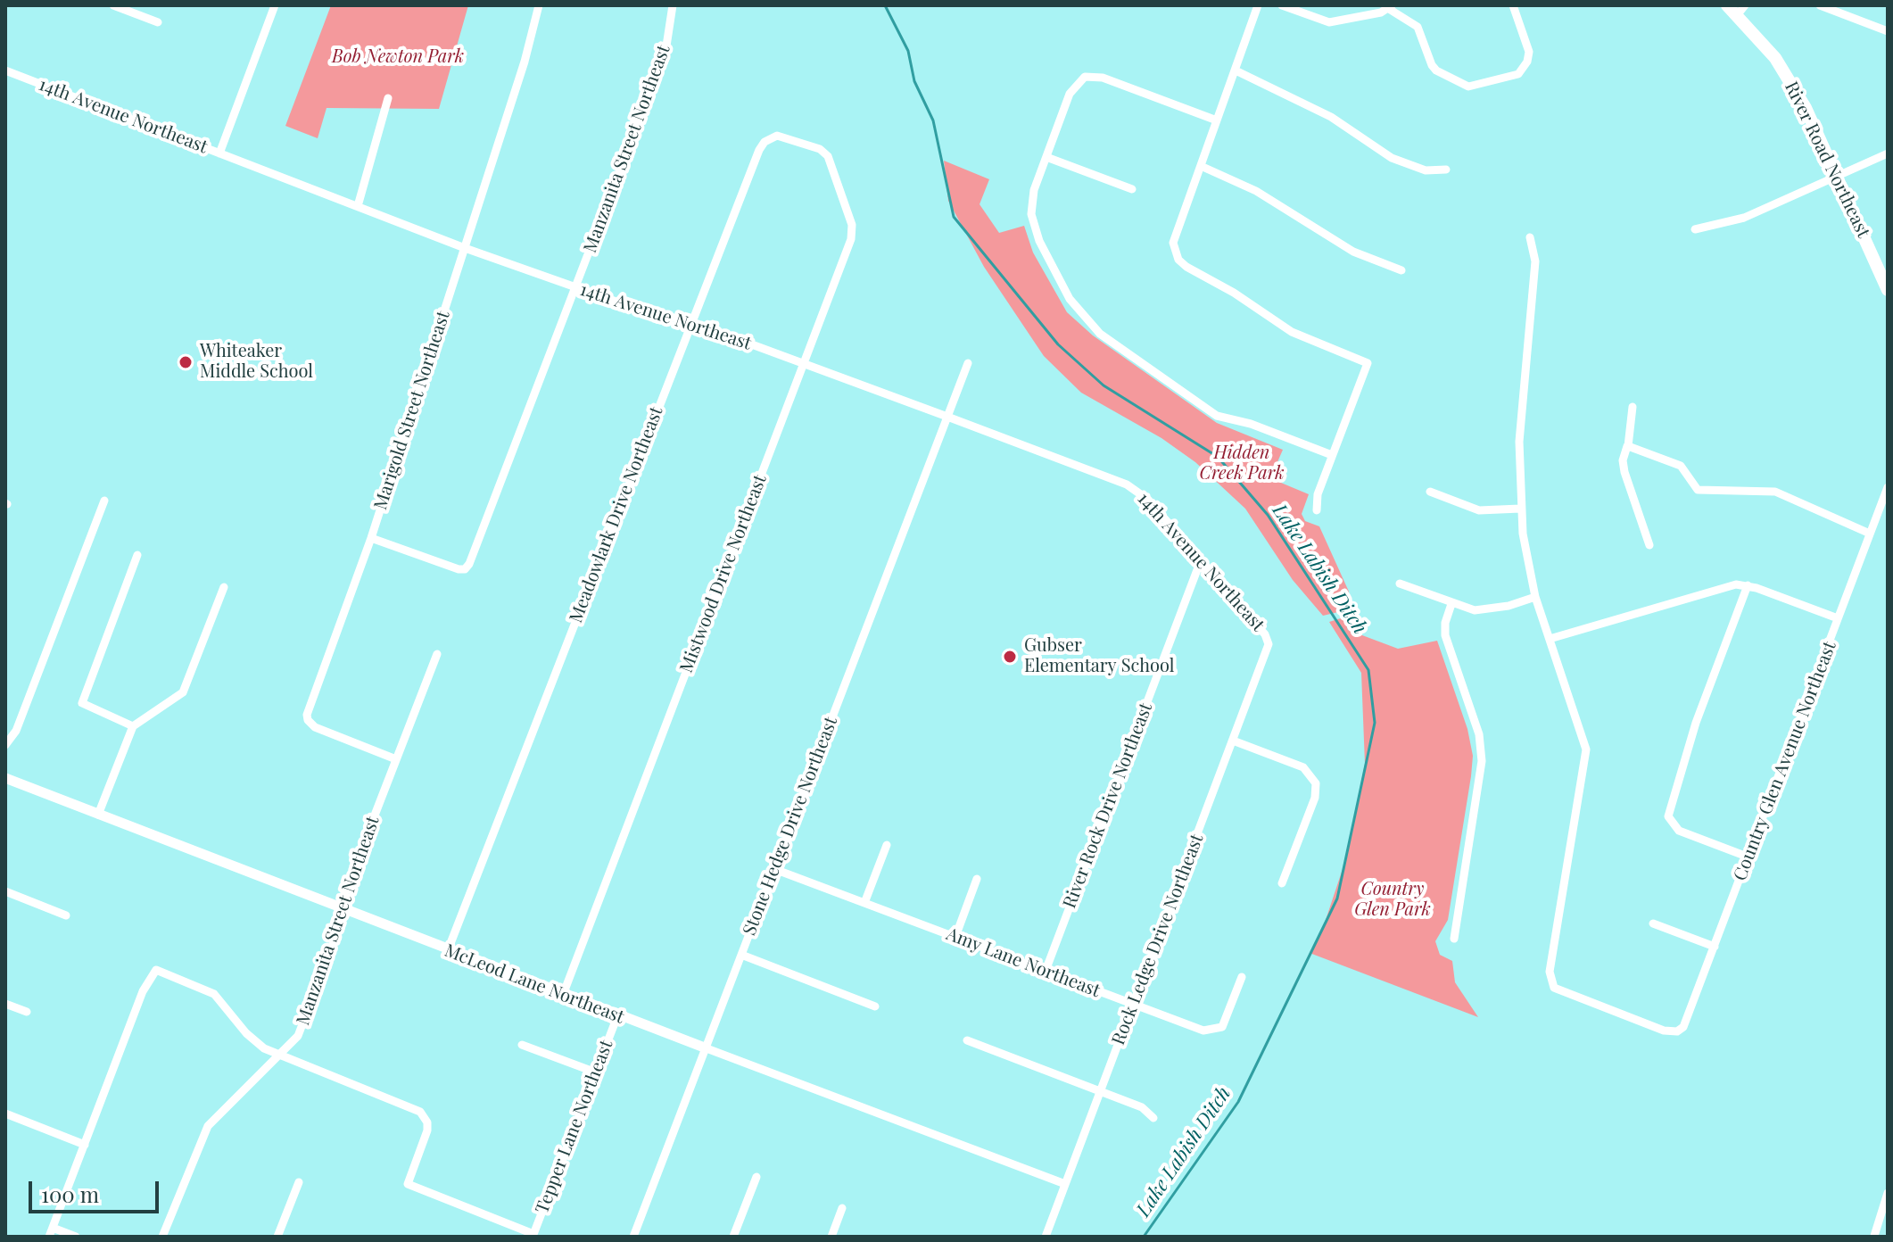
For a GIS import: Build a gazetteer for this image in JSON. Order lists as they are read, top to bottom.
{
  "streets": {
    "main road": ["River Road Northeast"],
    "street": [
      "14th Avenue Northeast",
      "Manzanita Street Northeast",
      "Marigold Street Northeast",
      "Meadowlark Drive Northeast",
      "Mistwood Drive Northeast",
      "Country Glen Avenue Northeast",
      "River Rock Drive Northeast",
      "Stone Hedge Drive Northeast",
      "Rock Ledge Drive Northeast",
      "Amy Lane Northeast",
      "McLeod Lane Northeast",
      "Tepper Lane Northeast"
    ]
  },
  "crossings": [
    ["14th Avenue Northeast", "Manzanita Street Northeast"],
    ["14th Avenue Northeast", "Marigold Street Northeast"],
    ["14th Avenue Northeast", "Meadowlark Drive Northeast"],
    ["14th Avenue Northeast", "Mistwood Drive Northeast"],
    ["14th Avenue Northeast", "River Rock Drive Northeast"],
    ["14th Avenue Northeast", "Stone Hedge Drive Northeast"],
    ["14th Avenue Northeast", "Rock Ledge Drive Northeast"],
    ["Manzanita Street Northeast", "Marigold Street Northeast"],
    ["Manzanita Street Northeast", "McLeod Lane Northeast"],
    ["Meadowlark Drive Northeast", "Mistwood Drive Northeast"],
    ["Meadowlark Drive Northeast", "McLeod Lane Northeast"],
    ["Mistwood Drive Northeast", "McLeod Lane Northeast"],
    ["River Rock Drive Northeast", "Amy Lane Northeast"],
    ["Stone Hedge Drive Northeast", "Amy Lane Northeast"],
    ["Stone Hedge Drive Northeast", "McLeod Lane Northeast"],
    ["Rock Ledge Drive Northeast", "Amy Lane Northeast"],
    ["Rock Ledge Drive Northeast", "McLeod Lane Northeast"],
    ["McLeod Lane Northeast", "Tepper Lane Northeast"]
  ],
  "water": ["Lake Labish Ditch"],
  "parks": ["Bob Newton Park", "Hidden Creek Park", "Country Glen Park"],
  "places": ["Whiteaker Middle School", "Gubser Elementary School"],
  "scale_bar": "100 m"
}
